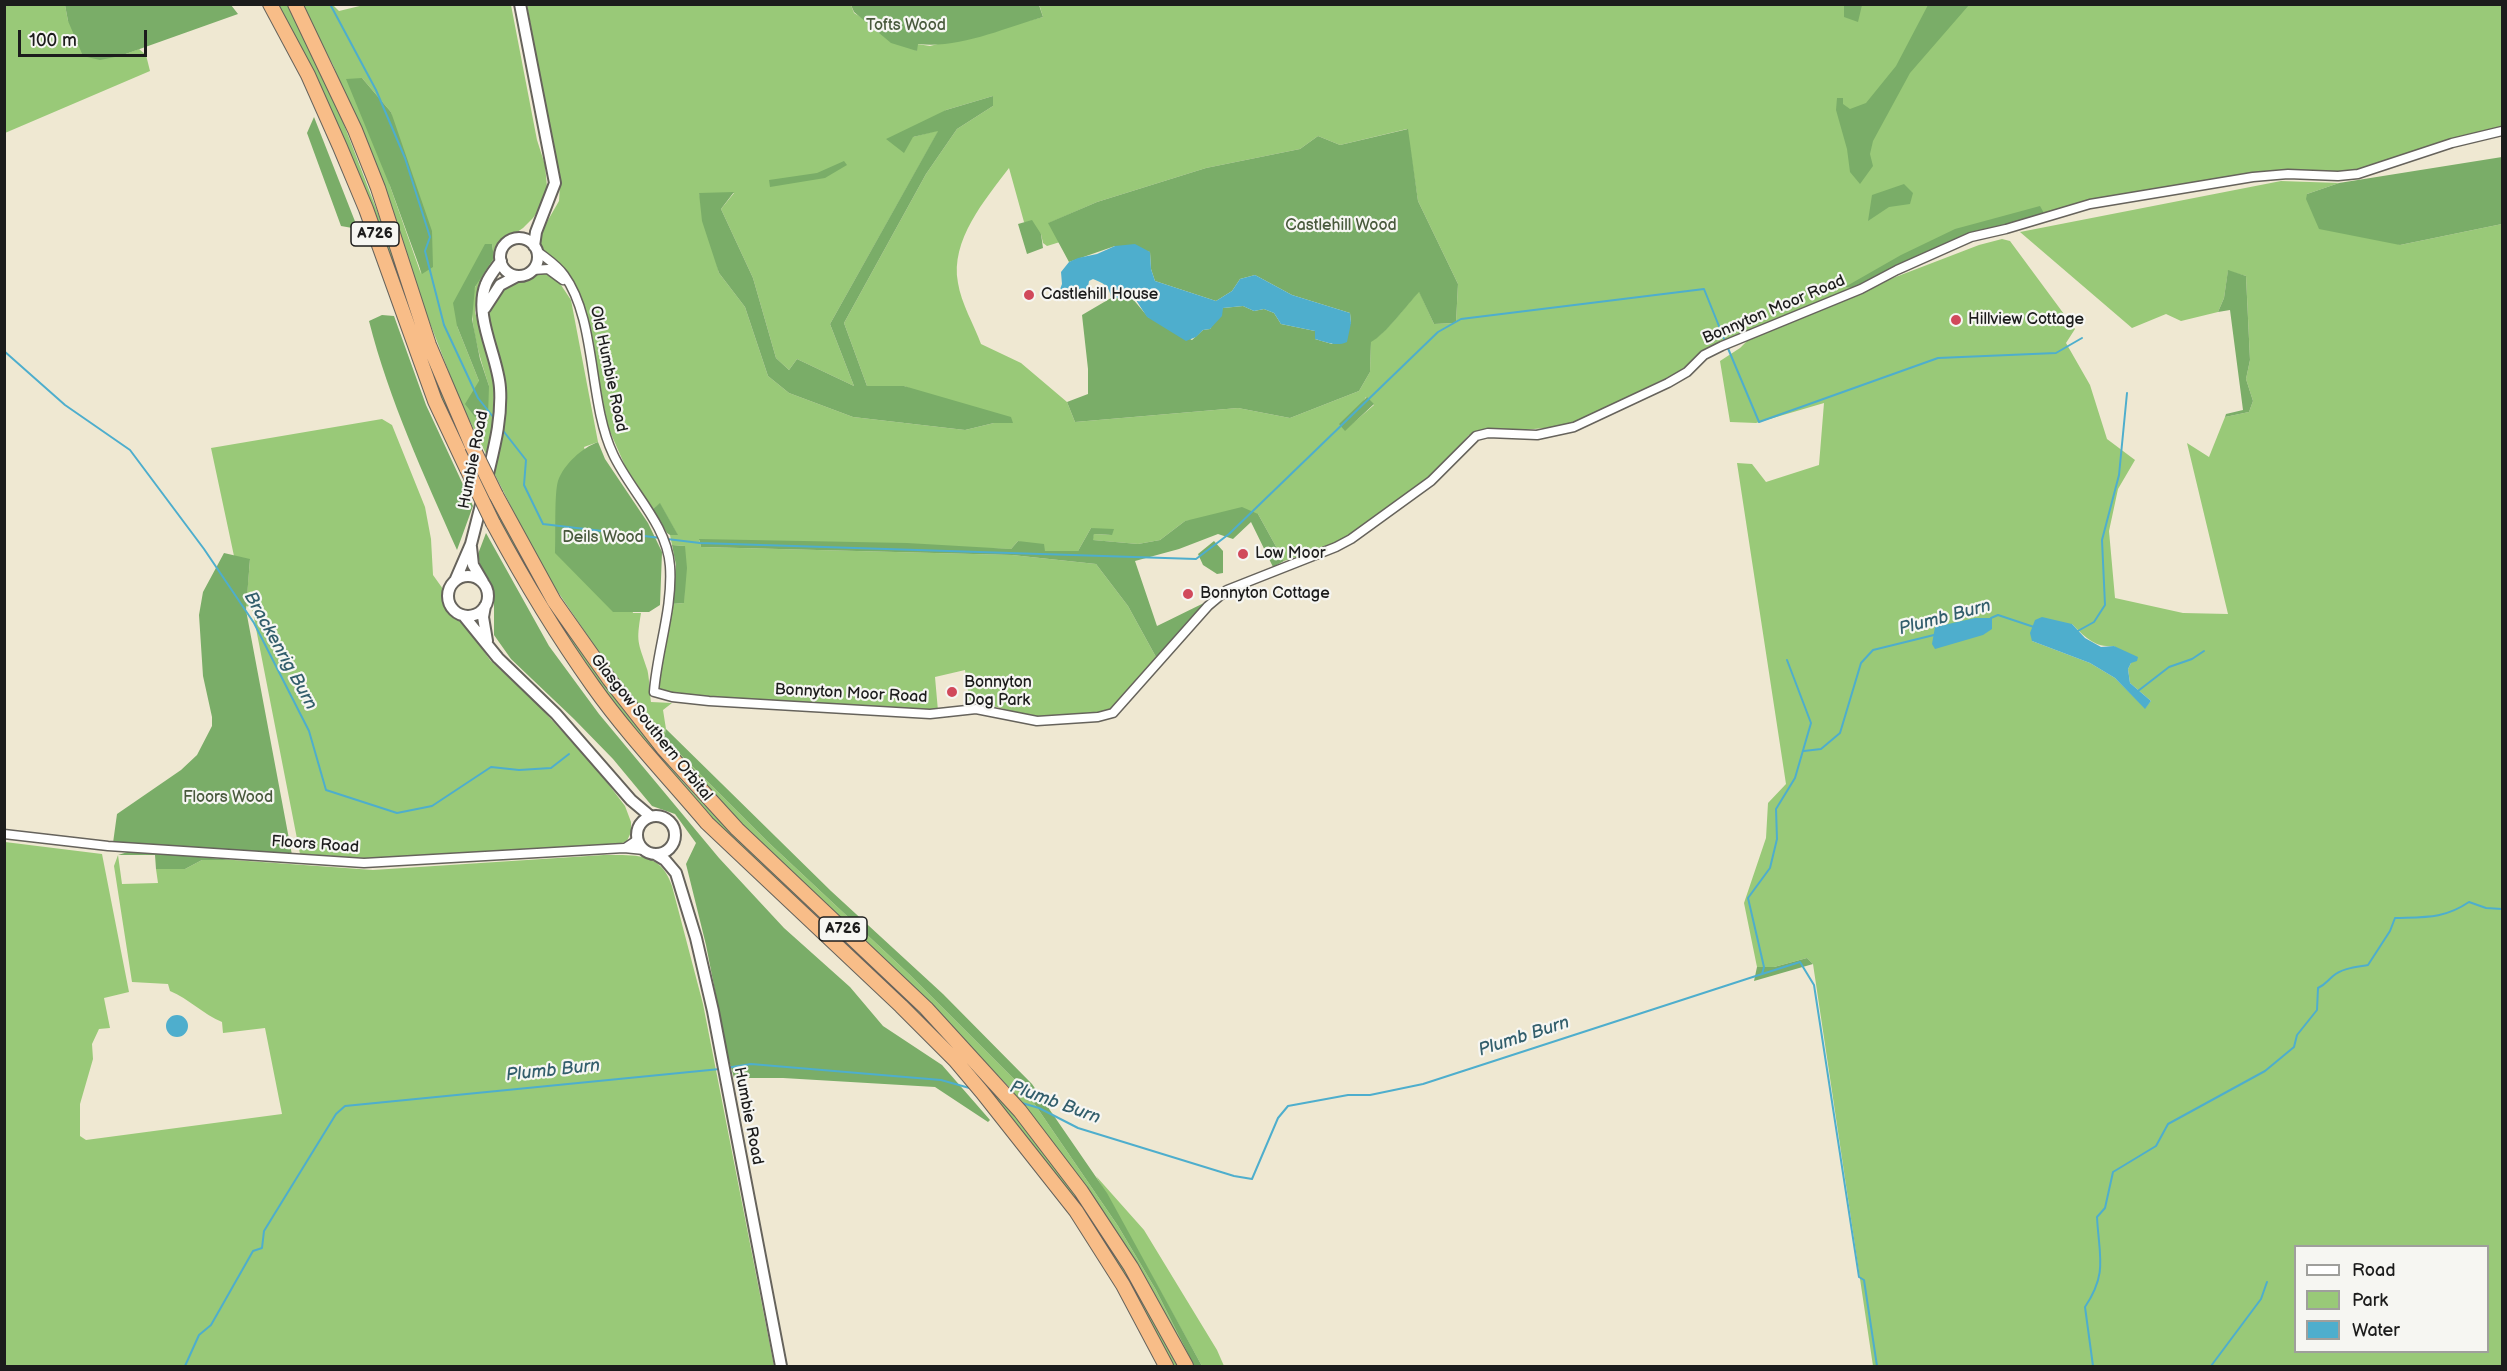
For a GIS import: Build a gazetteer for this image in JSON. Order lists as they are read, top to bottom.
{
  "streets": {
    "highway": ["A726", "Glasgow Southern Orbital"],
    "street": [
      "Bonnyton Moor Road",
      "Old Humbie Road",
      "Humbie Road",
      "Floors Road"
    ]
  },
  "crossings": [
    ["Bonnyton Moor Road", "Old Humbie Road"],
    ["Humbie Road", "Floors Road"]
  ],
  "water": ["Plumb Burn", "Brackenrig Burn"],
  "parks": [
    "Tofts Wood",
    "Castlehill Wood",
    "Deils Wood",
    "Floors Wood"
  ],
  "places": [
    "Castlehill House",
    "Hillview Cottage",
    "Low Moor",
    "Bonnyton Cottage",
    "Bonnyton Dog Park"
  ],
  "legend": ["Road", "Park", "Water"],
  "scale_bar": "100 m"
}
